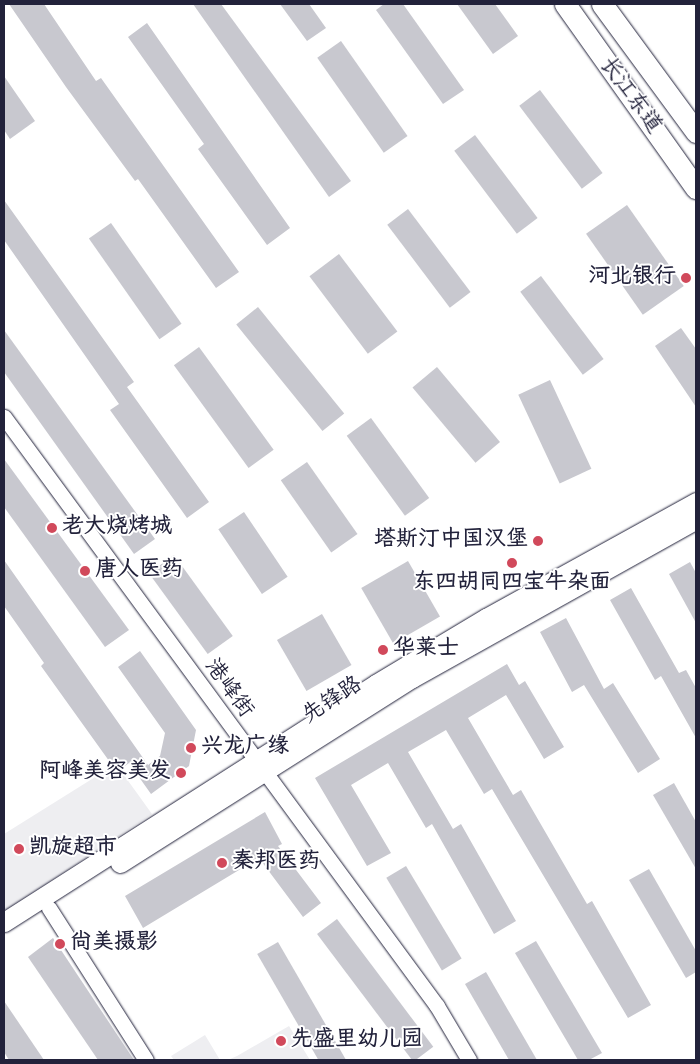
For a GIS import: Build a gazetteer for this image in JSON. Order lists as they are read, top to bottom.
{
  "streets": {
    "main road": ["长江东道"],
    "street": ["港峰街", "先锋路"]
  },
  "crossings": [
    ["港峰街", "先锋路"]
  ],
  "places": [
    "河北银行",
    "老大烧烤城",
    "塔斯汀中国汉堡",
    "东四胡同四宝牛杂面",
    "唐人医药",
    "华莱士",
    "兴龙广缘",
    "阿峰美容美发",
    "凯旋超市",
    "秦邦医药",
    "尚美摄影",
    "先盛里幼儿园"
  ]
}
